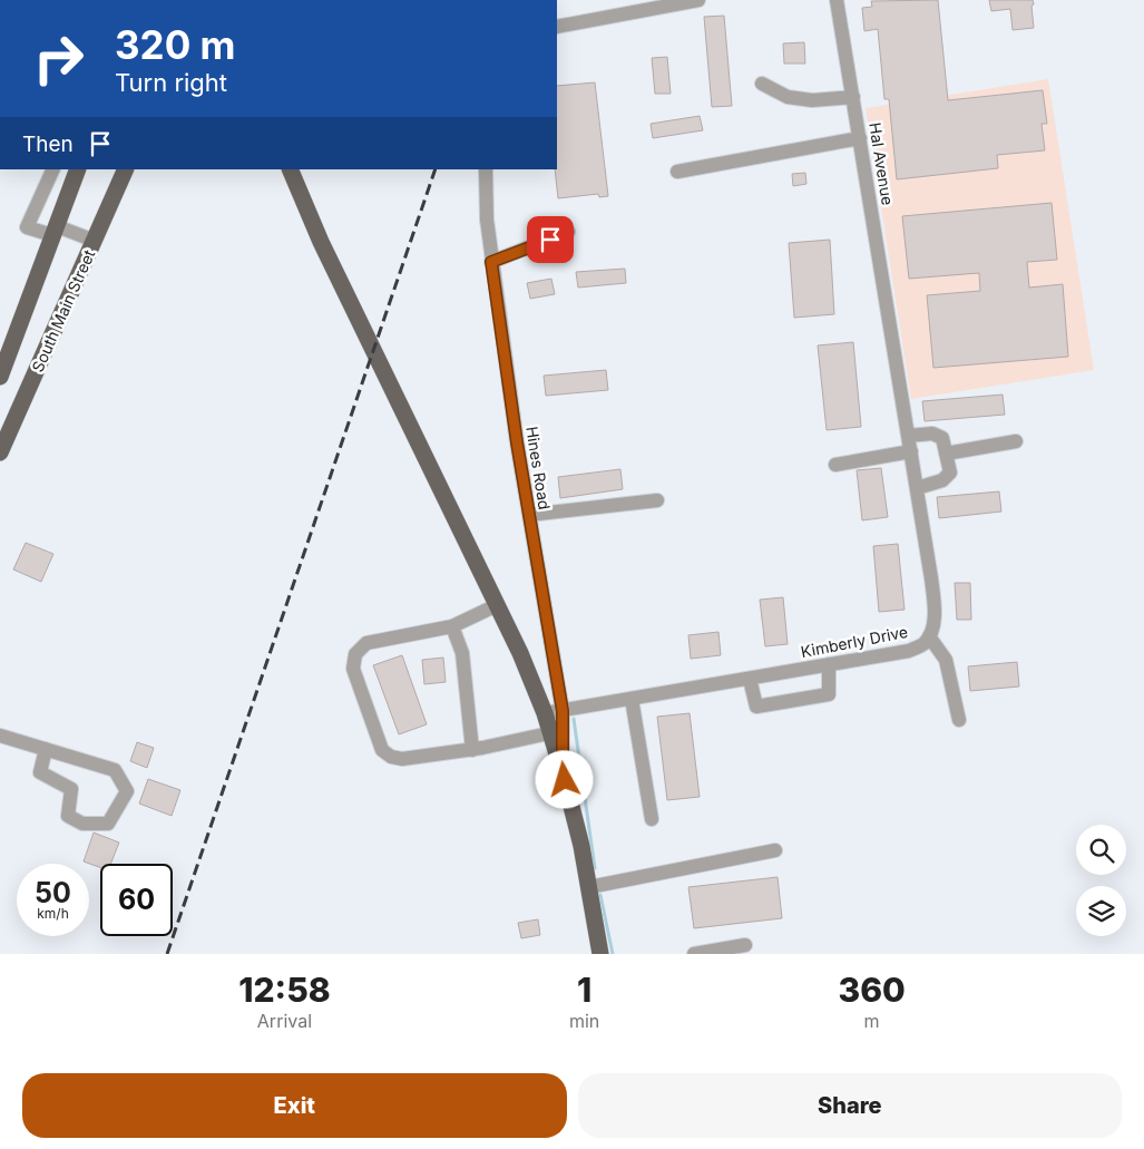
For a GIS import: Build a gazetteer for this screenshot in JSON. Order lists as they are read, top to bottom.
{
  "streets": {
    "main road": ["South Main Street"],
    "street": ["Hal Avenue", "Hines Road", "Kimberly Drive"]
  },
  "crossings": [
    ["Hal Avenue", "Kimberly Drive"],
    ["Hines Road", "Kimberly Drive"]
  ],
  "page": {
    "turn": ["320 m", "Turn right"],
    "then": "Then",
    "speed": "50 km/h",
    "limit": "60",
    "eta": [
      "12:58",
      "Arrival",
      "1",
      "min",
      "360",
      "m"
    ],
    "buttons": ["Exit", "Share"]
  }
}
